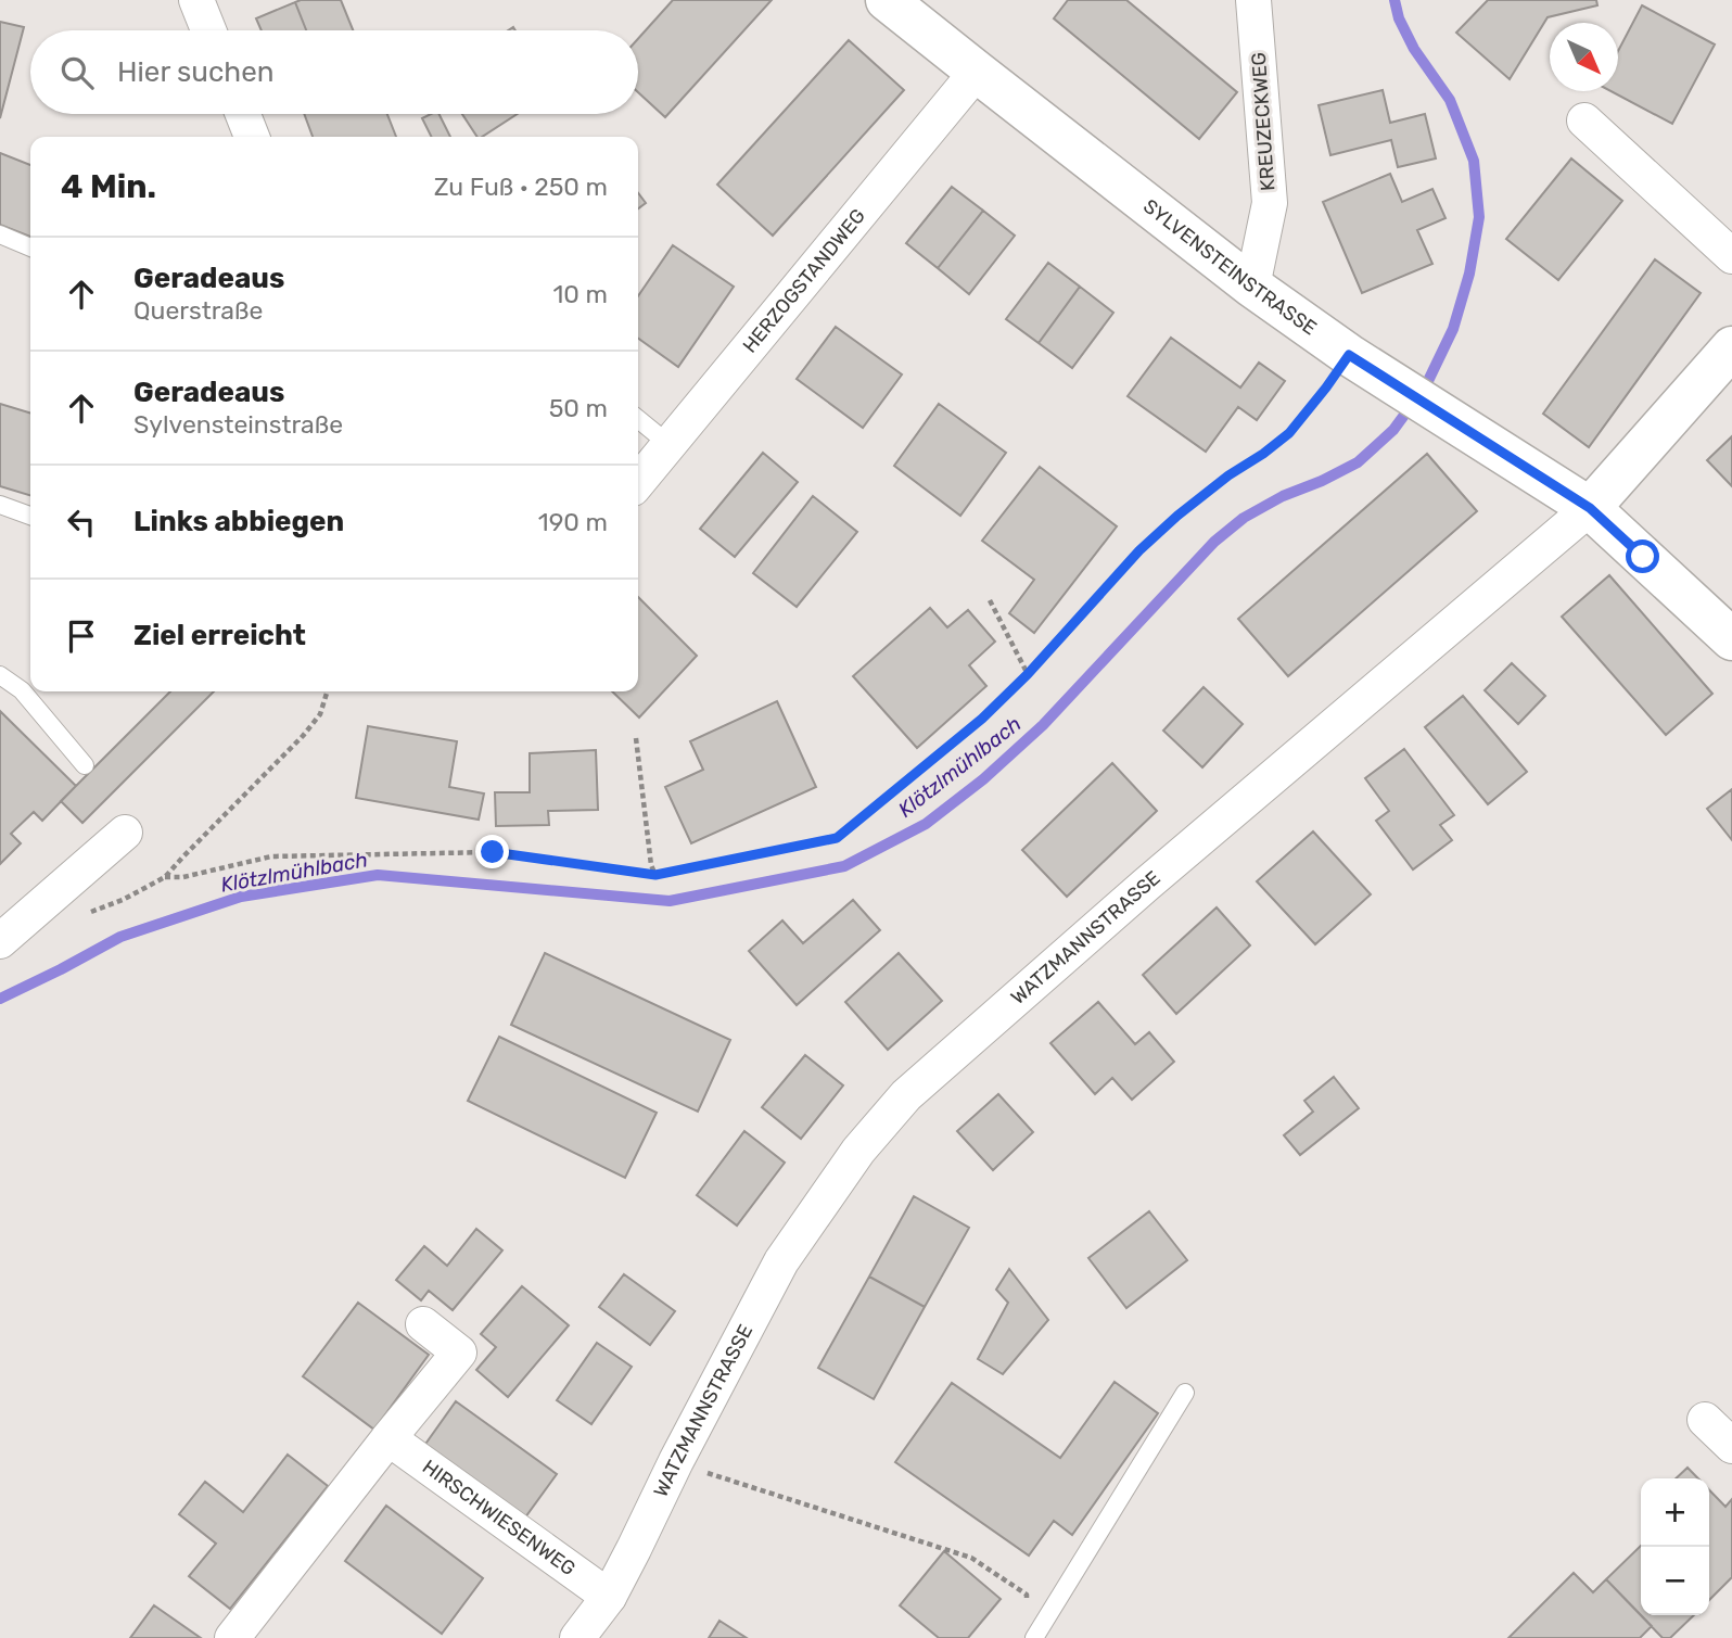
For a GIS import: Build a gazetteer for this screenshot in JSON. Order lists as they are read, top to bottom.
{
  "streets": {
    "street": [
      "KREUZECKWEG",
      "SYLVENSTEINSTRASSE",
      "HERZOGSTANDWEG",
      "WATZMANNSTRASSE",
      "HIRSCHWIESENWEG"
    ]
  },
  "crossings": [
    ["KREUZECKWEG", "SYLVENSTEINSTRASSE"],
    ["SYLVENSTEINSTRASSE", "HERZOGSTANDWEG"],
    ["SYLVENSTEINSTRASSE", "WATZMANNSTRASSE"],
    ["WATZMANNSTRASSE", "HIRSCHWIESENWEG"]
  ],
  "water": ["Klötzlmühlbach"],
  "north": "bottom right",
  "page": {
    "search": "Hier suchen",
    "heading": ["4 Min.", "Zu Fuß · 250 m"],
    "list": [
      ["Geradeaus", "Querstraße", "10 m"],
      ["Geradeaus", "Sylvensteinstraße", "50 m"],
      ["Links abbiegen", "190 m"],
      "Ziel erreicht"
    ],
    "map_buttons": ["+", "−"]
  }
}
